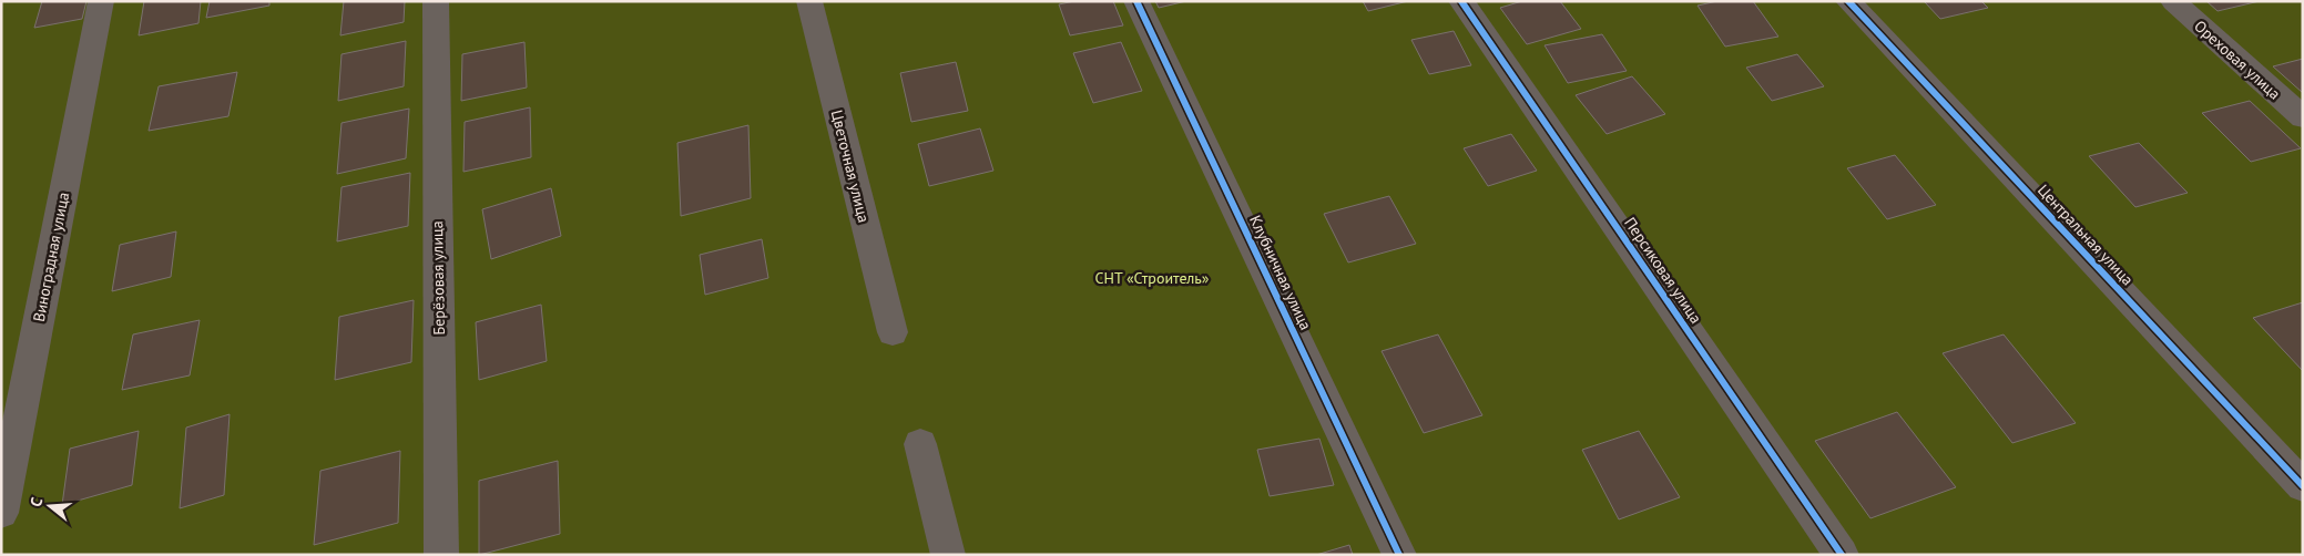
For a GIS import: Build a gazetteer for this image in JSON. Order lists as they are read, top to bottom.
{
  "streets": {
    "street": [
      "Ореховая улица",
      "Цветочная улица",
      "Центральная улица",
      "Виноградная улица",
      "Персиковая улица",
      "Клубничная улица",
      "Берёзовая улица"
    ]
  },
  "parks": ["СНТ «Строитель»"],
  "north": "left"
}
